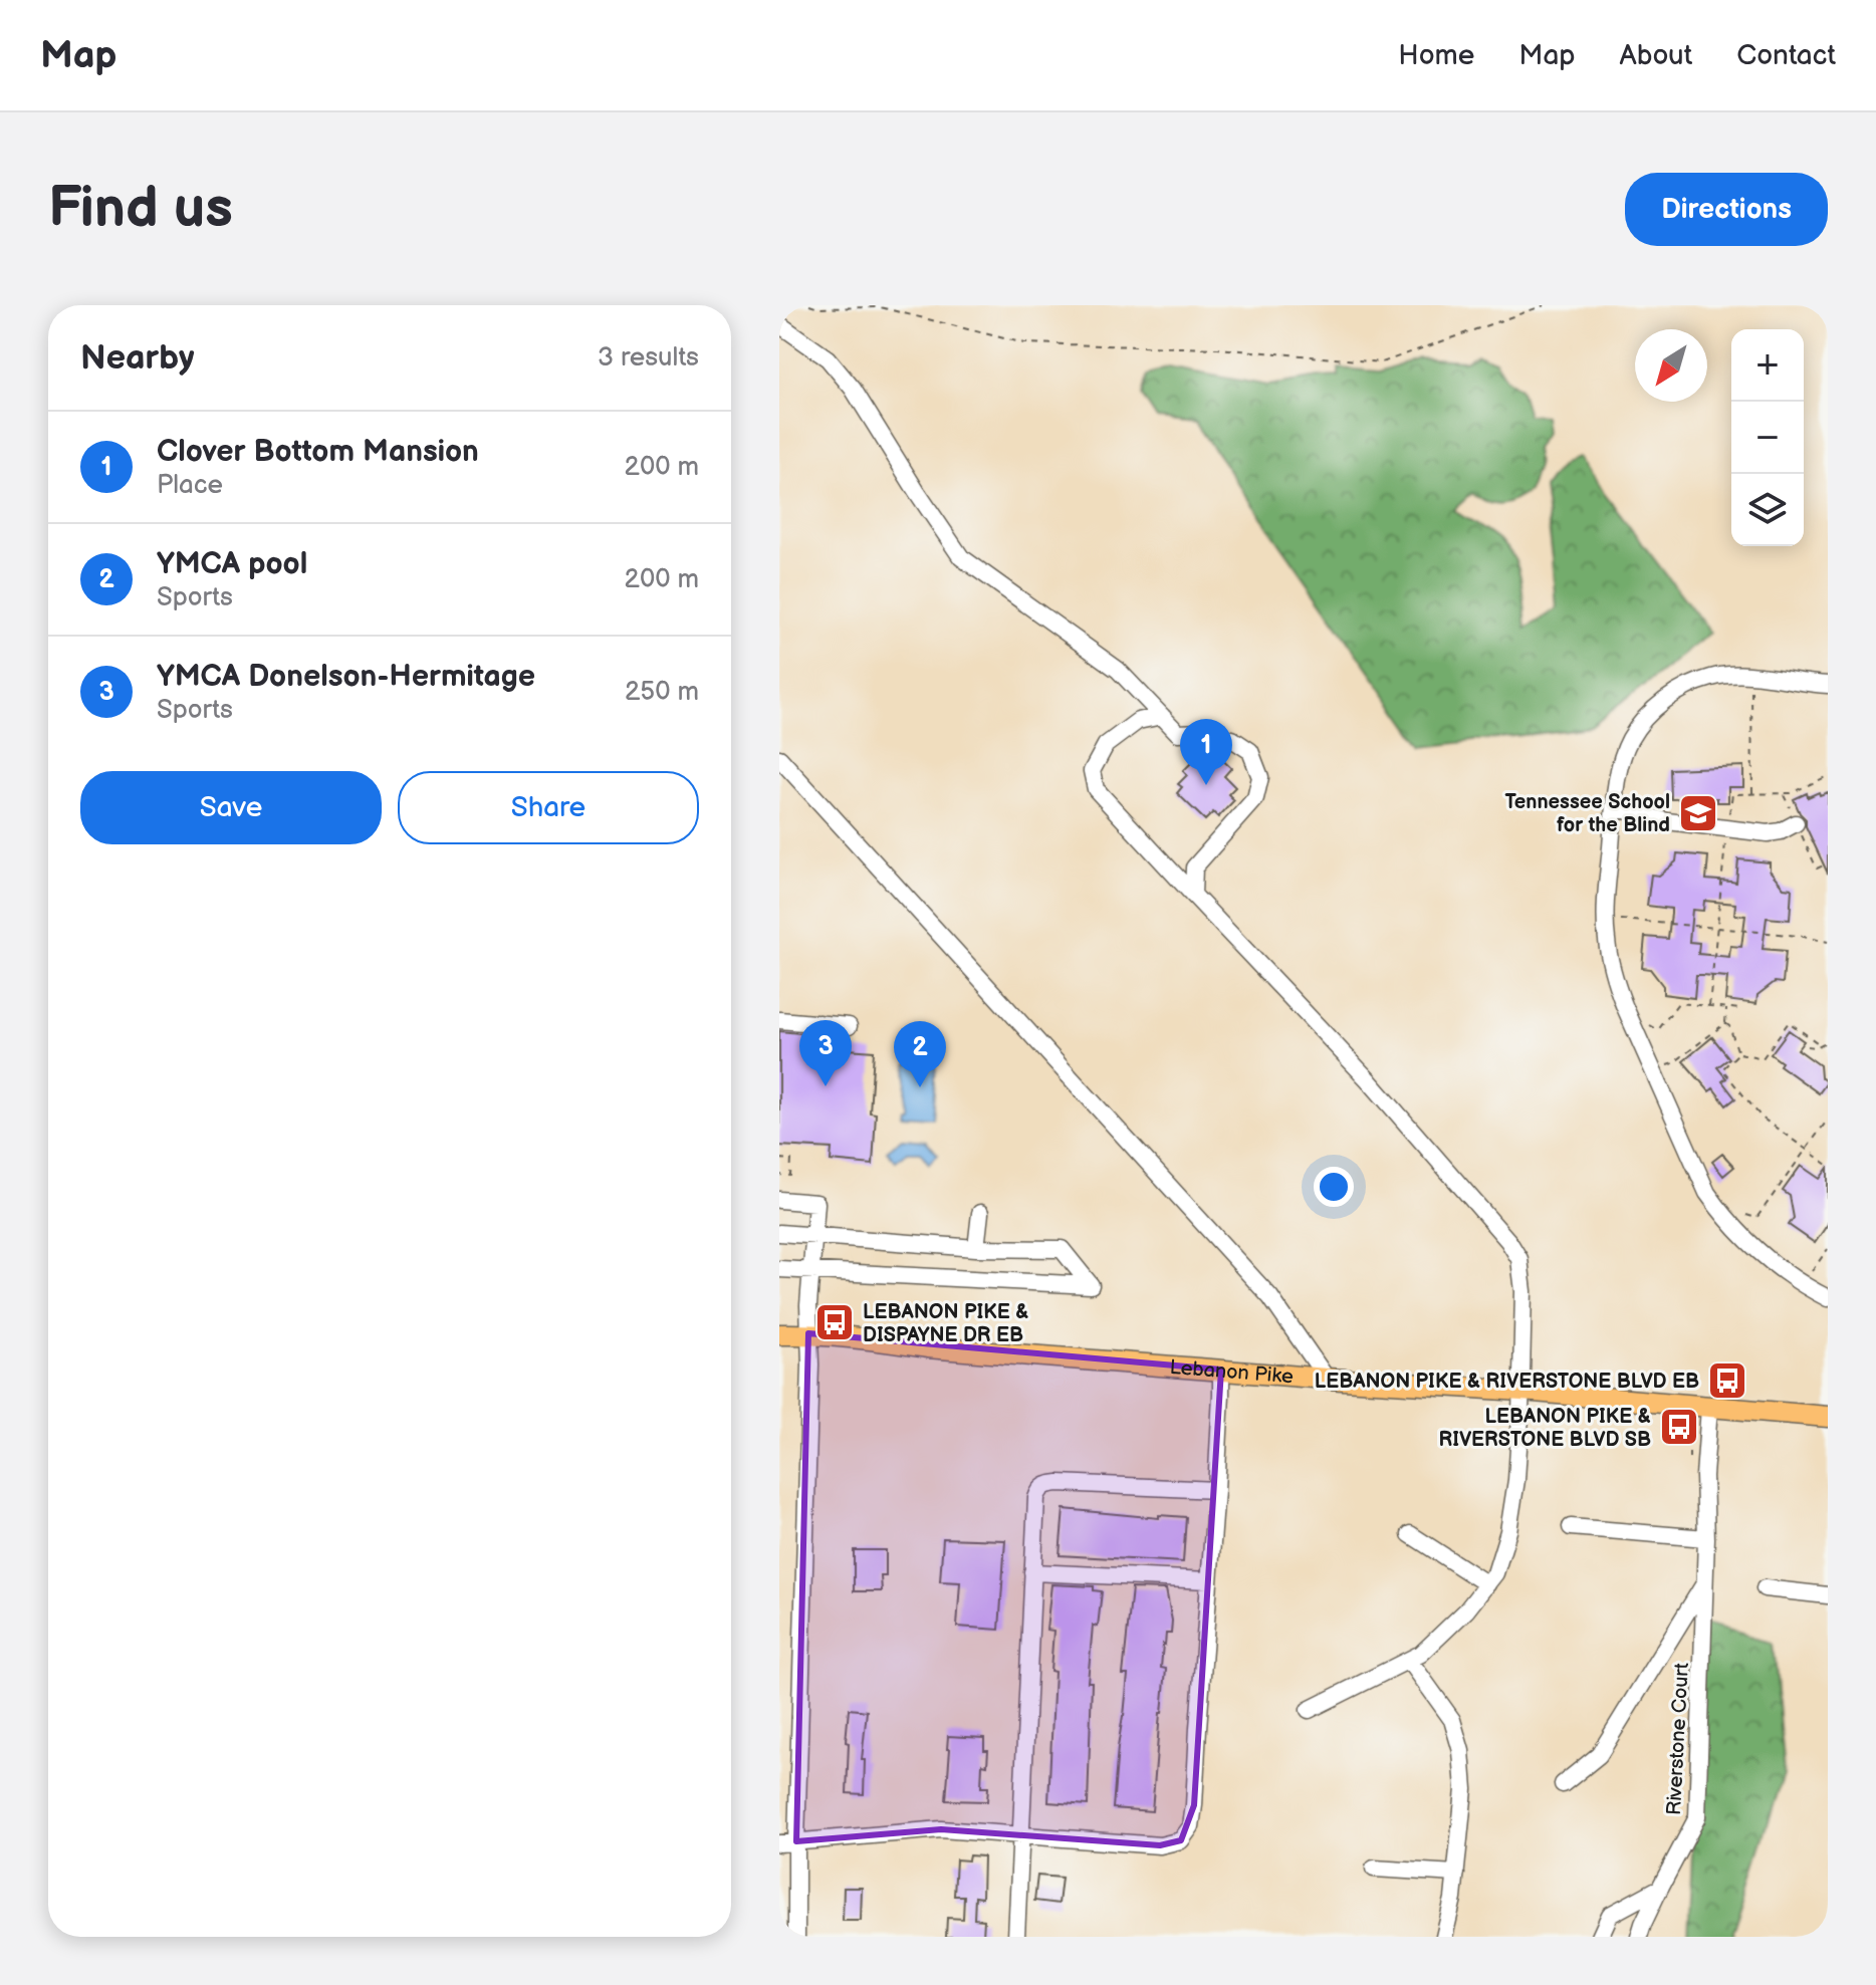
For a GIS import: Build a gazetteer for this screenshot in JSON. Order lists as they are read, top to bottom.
{
  "streets": {
    "main road": ["Lebanon Pike"],
    "street": ["Riverstone Court"]
  },
  "crossings": [
    ["Lebanon Pike", "Riverstone Court"]
  ],
  "places": {
    "school or university": ["Tennessee School for the Blind"],
    "bus stop": ["LEBANON PIKE & DISPAYNE DR EB", "LEBANON PIKE & RIVERSTONE BLVD EB", "LEBANON PIKE & RIVERSTONE BLVD SB"]
  },
  "north": "bottom left",
  "page": {
    "header": "Map",
    "nav": [
      "Home",
      "Map",
      "About",
      "Contact"
    ],
    "buttons": [
      "Directions",
      ["Save", "Share"]
    ],
    "title": "Find us",
    "heading": ["Nearby", "3 results"],
    "map_buttons": ["+", "−"],
    "list": [
      {
        "mark": "1",
        "name": "Clover Bottom Mansion",
        "note": "Place",
        "value": "200 m"
      },
      {
        "mark": "2",
        "name": "YMCA pool",
        "note": "Sports",
        "value": "200 m"
      },
      {
        "mark": "3",
        "name": "YMCA Donelson-Hermitage",
        "note": "Sports",
        "value": "250 m"
      }
    ],
    "pins": ["1", "3", "2"]
  }
}
